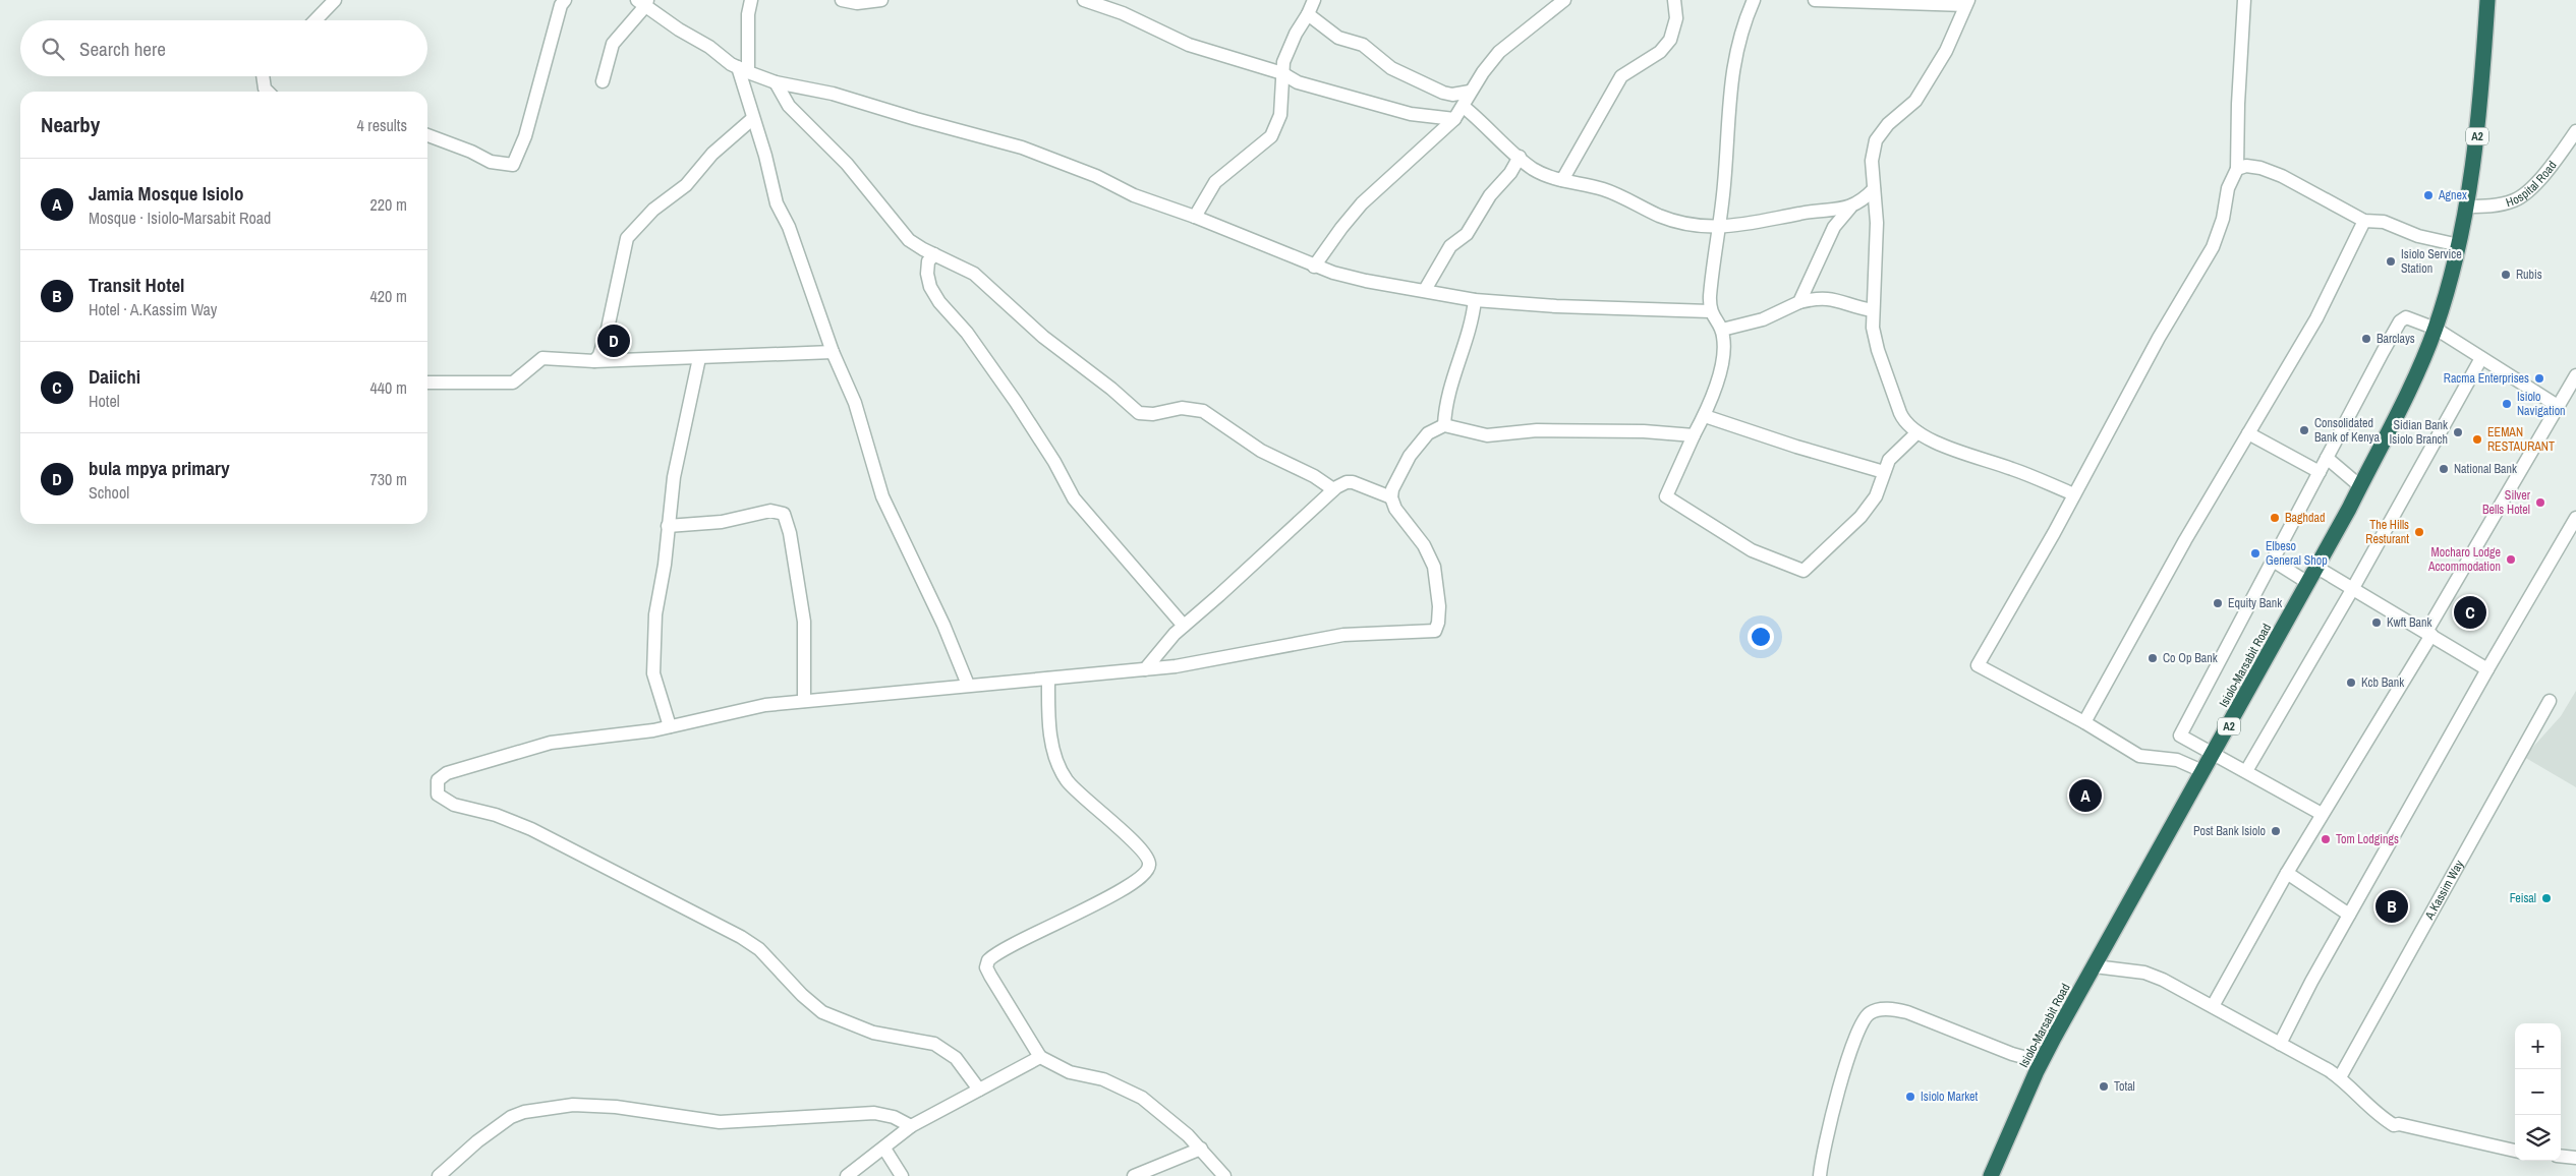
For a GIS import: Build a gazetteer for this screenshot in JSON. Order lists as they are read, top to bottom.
{
  "streets": {
    "highway": ["A2", "Isiolo-Marsabit Road"],
    "street": ["Hospital Road", "A.Kassim Way"]
  },
  "crossings": [
    ["A2", "Hospital Road"],
    ["A2", "Isiolo-Marsabit Road"]
  ],
  "places": [
    "Agnex",
    "Isiolo Service Station",
    "Rubis",
    "Barclays",
    "Racma Enterprises",
    "Isiolo Navigation",
    "Consolidated Bank of Kenya",
    "Sidian Bank Isiolo Branch",
    "EEMAN RESTAURANT",
    "National Bank",
    "Silver Bells Hotel",
    "Baghdad",
    "The Hills Resturant",
    "Elbeso General Shop",
    "Mocharo Lodge Accommodation",
    "Equity Bank",
    "Kwft Bank",
    "Co Op Bank",
    "Kcb Bank",
    "Post Bank Isiolo",
    "Tom Lodgings",
    "Feisal",
    "Total",
    "Isiolo Market"
  ],
  "page": {
    "search": "Search here",
    "heading": ["Nearby", "4 results"],
    "list": [
      {
        "mark": "A",
        "name": "Jamia Mosque Isiolo",
        "note": "Mosque · Isiolo-Marsabit Road",
        "value": "220 m"
      },
      {
        "mark": "B",
        "name": "Transit Hotel",
        "note": "Hotel · A.Kassim Way",
        "value": "420 m"
      },
      {
        "mark": "C",
        "name": "Daiichi",
        "note": "Hotel",
        "value": "440 m"
      },
      {
        "mark": "D",
        "name": "bula mpya primary",
        "note": "School",
        "value": "730 m"
      }
    ],
    "pins": [
      "D",
      "C",
      "A",
      "B"
    ],
    "map_buttons": ["+", "−"]
  }
}
